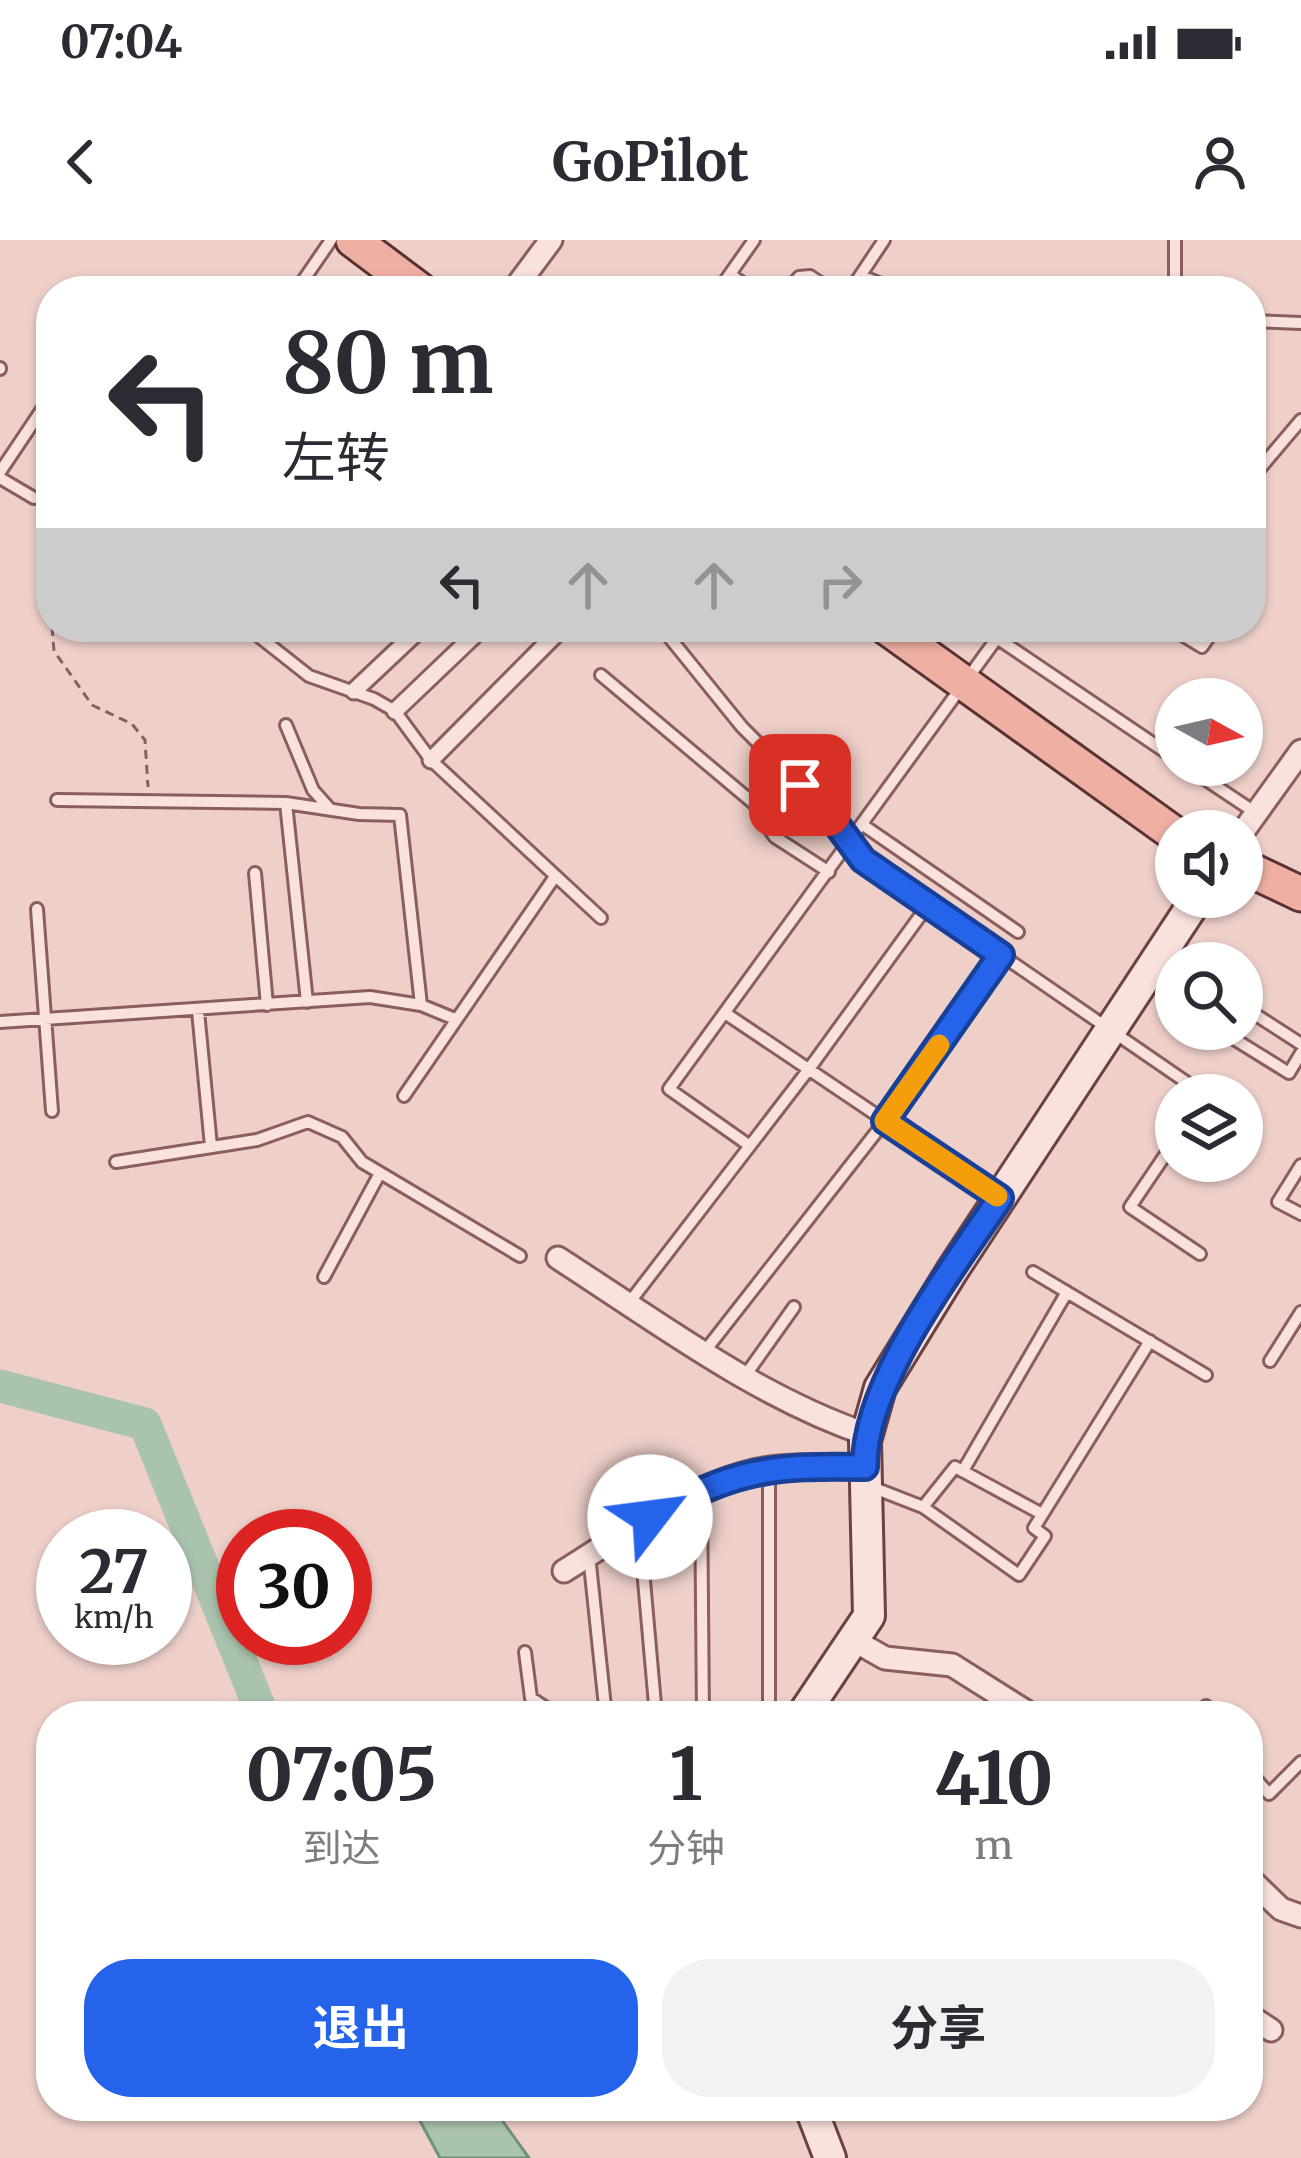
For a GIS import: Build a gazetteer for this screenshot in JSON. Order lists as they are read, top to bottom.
{
  "north": "right",
  "page": {
    "status": "07:04",
    "header": "GoPilot",
    "turn": ["80 m", "左转"],
    "speed": "27 km/h",
    "limit": "30",
    "eta": [
      "07:05",
      "到达",
      "1",
      "分钟",
      "410",
      "m"
    ],
    "buttons": ["退出", "分享"]
  }
}
